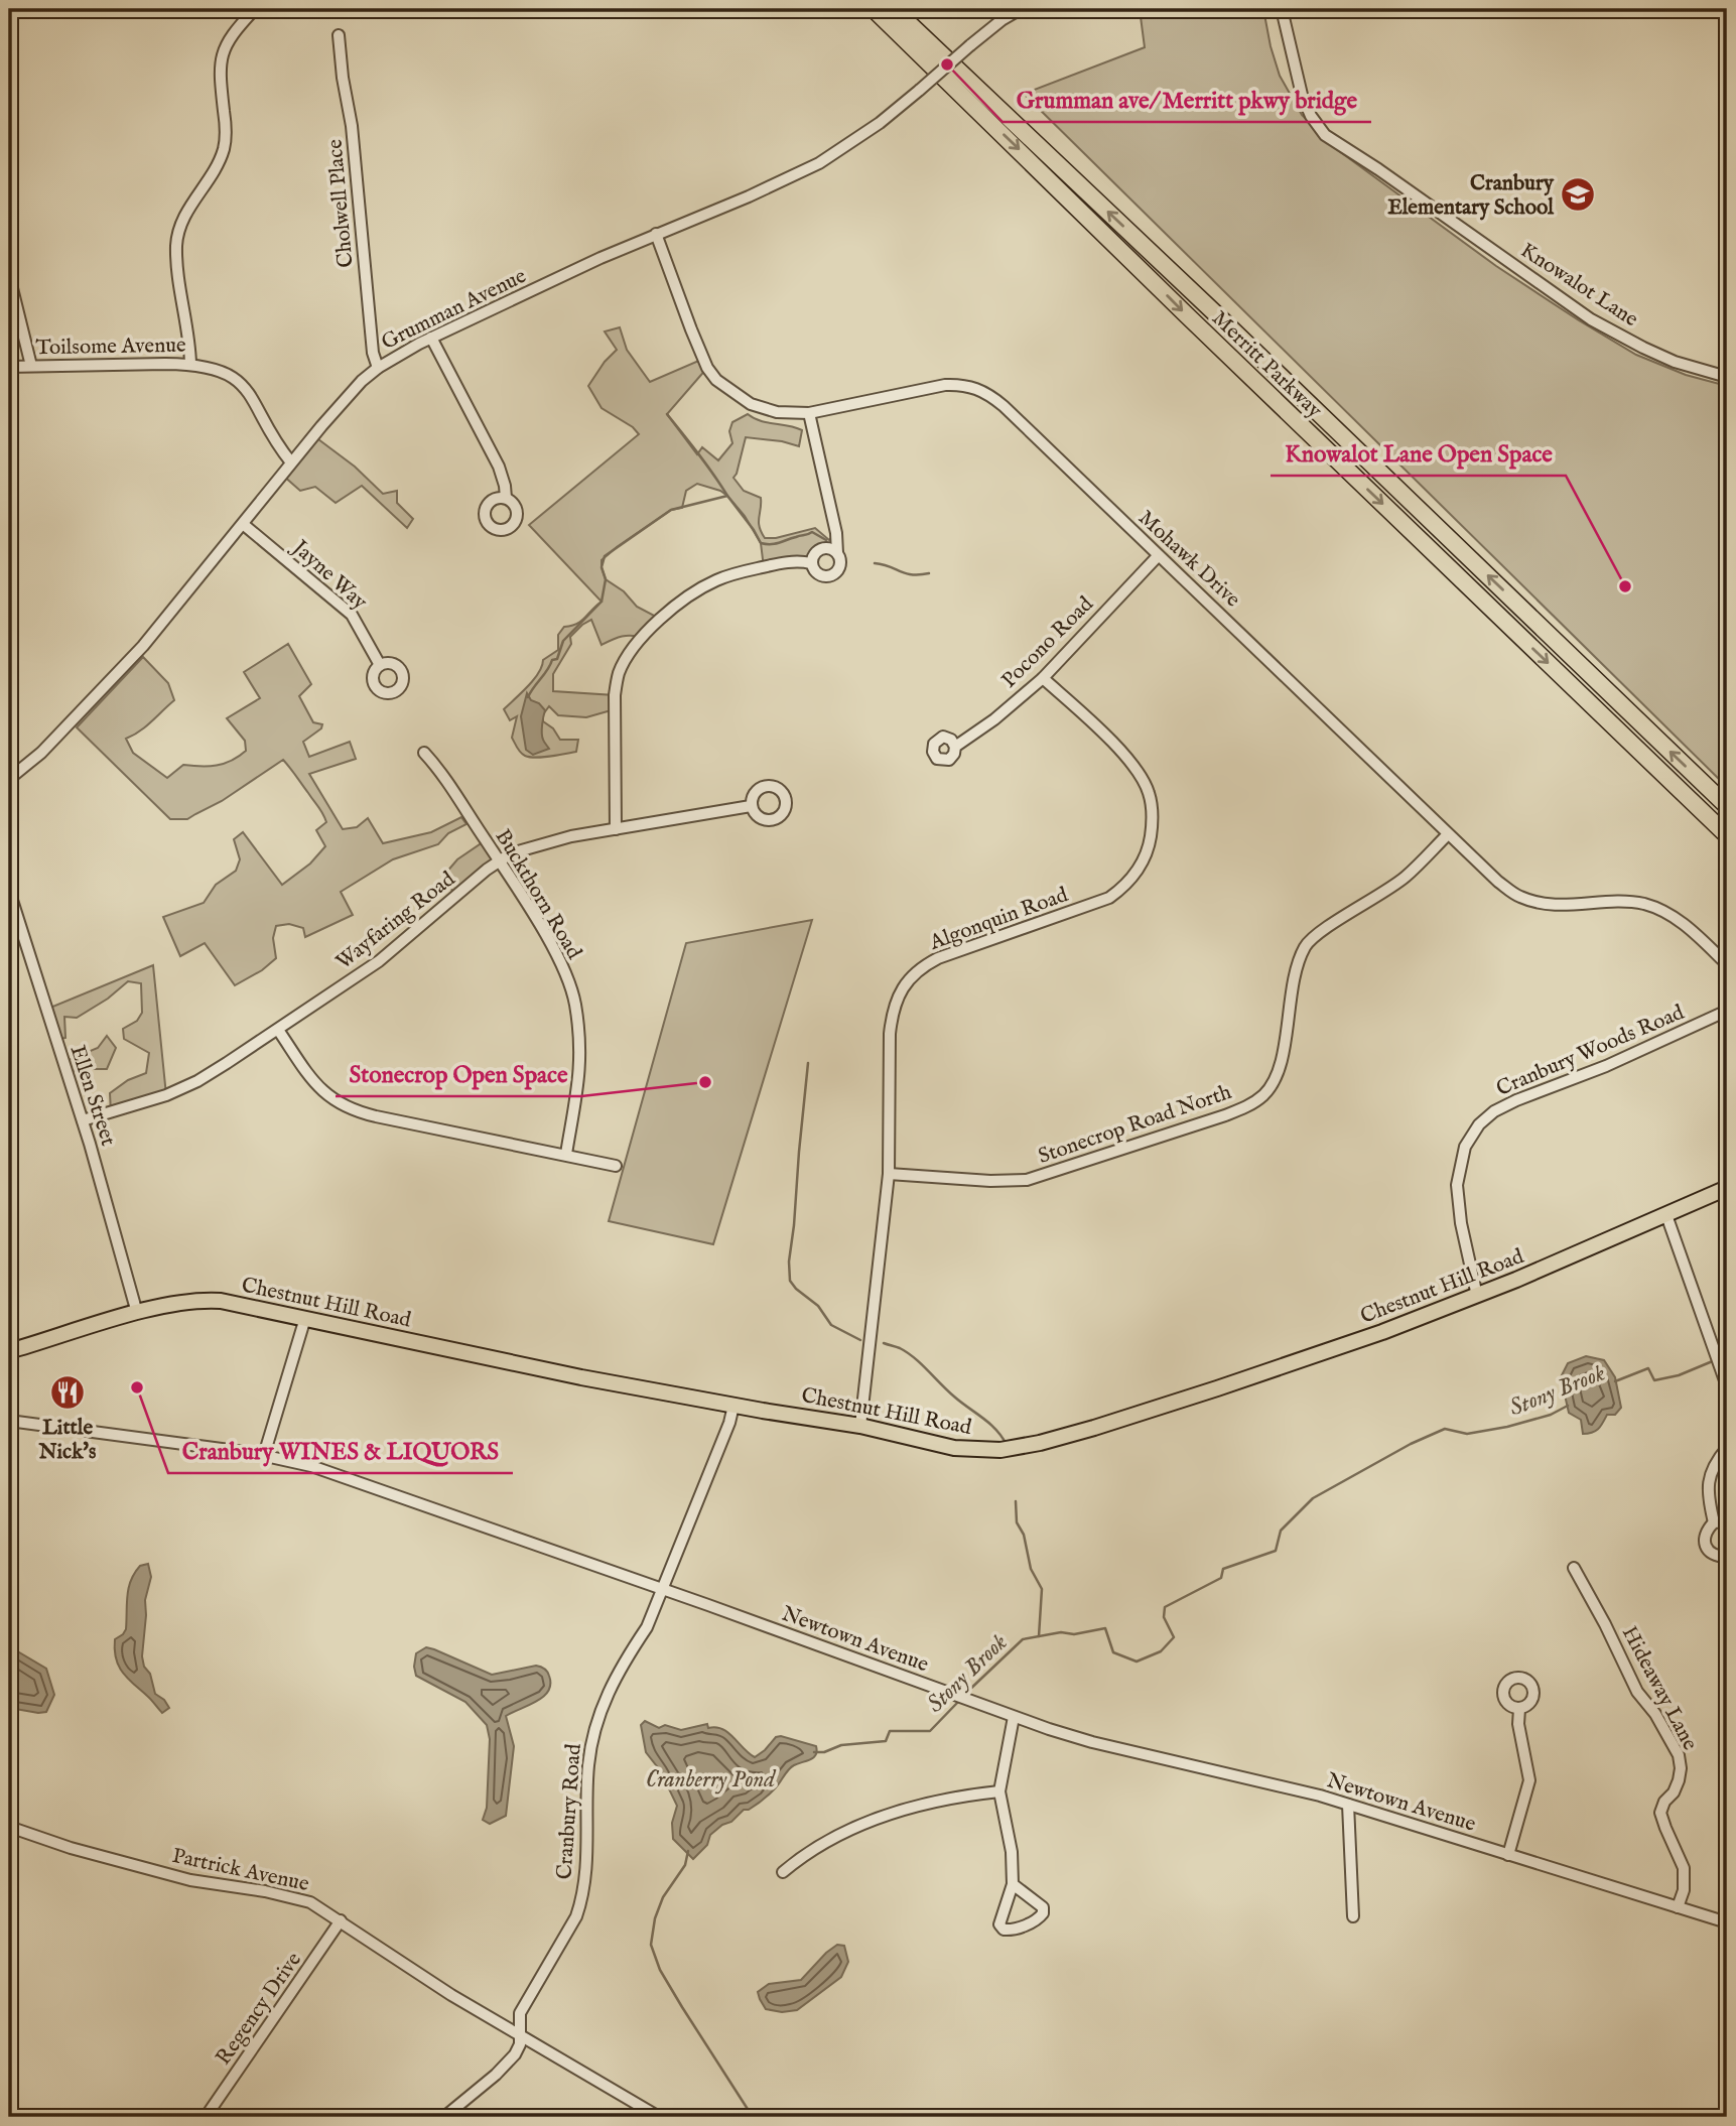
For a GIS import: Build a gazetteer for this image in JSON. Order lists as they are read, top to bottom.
{
  "streets": {
    "highway": ["Merritt Parkway"],
    "main road": ["Chestnut Hill Road"],
    "street": [
      "Cholwell Place",
      "Knowalot Lane",
      "Grumman Avenue",
      "Toilsome Avenue",
      "Mohawk Drive",
      "Jayne Way",
      "Pocono Road",
      "Buckthorn Road",
      "Algonquin Road",
      "Wayfaring Road",
      "Cranbury Woods Road",
      "Ellen Street",
      "Stonecrop Road North",
      "Newtown Avenue",
      "Hideaway Lane",
      "Cranbury Road",
      "Partrick Avenue",
      "Regency Drive"
    ]
  },
  "crossings": [
    ["Cholwell Place", "Grumman Avenue"],
    ["Grumman Avenue", "Toilsome Avenue"],
    ["Grumman Avenue", "Mohawk Drive"],
    ["Grumman Avenue", "Jayne Way"],
    ["Mohawk Drive", "Pocono Road"],
    ["Mohawk Drive", "Stonecrop Road North"],
    ["Pocono Road", "Algonquin Road"],
    ["Buckthorn Road", "Wayfaring Road"],
    ["Algonquin Road", "Stonecrop Road North"],
    ["Algonquin Road", "Chestnut Hill Road"],
    ["Wayfaring Road", "Ellen Street"],
    ["Cranbury Woods Road", "Chestnut Hill Road"],
    ["Ellen Street", "Chestnut Hill Road"],
    ["Chestnut Hill Road", "Cranbury Road"],
    ["Newtown Avenue", "Hideaway Lane"],
    ["Newtown Avenue", "Cranbury Road"],
    ["Cranbury Road", "Partrick Avenue"],
    ["Partrick Avenue", "Regency Drive"]
  ],
  "water": ["Stony Brook", "Cranberry Pond"],
  "places": {
    "other": [
      "Grumman ave/ Merritt pkwy bridge",
      "Knowalot Lane Open Space",
      "Stonecrop Open Space",
      "Cranbury WINES & LIQUORS"
    ],
    "school or university": ["Cranbury Elementary School"],
    "restaurant": ["Little Nick's"]
  }
}
